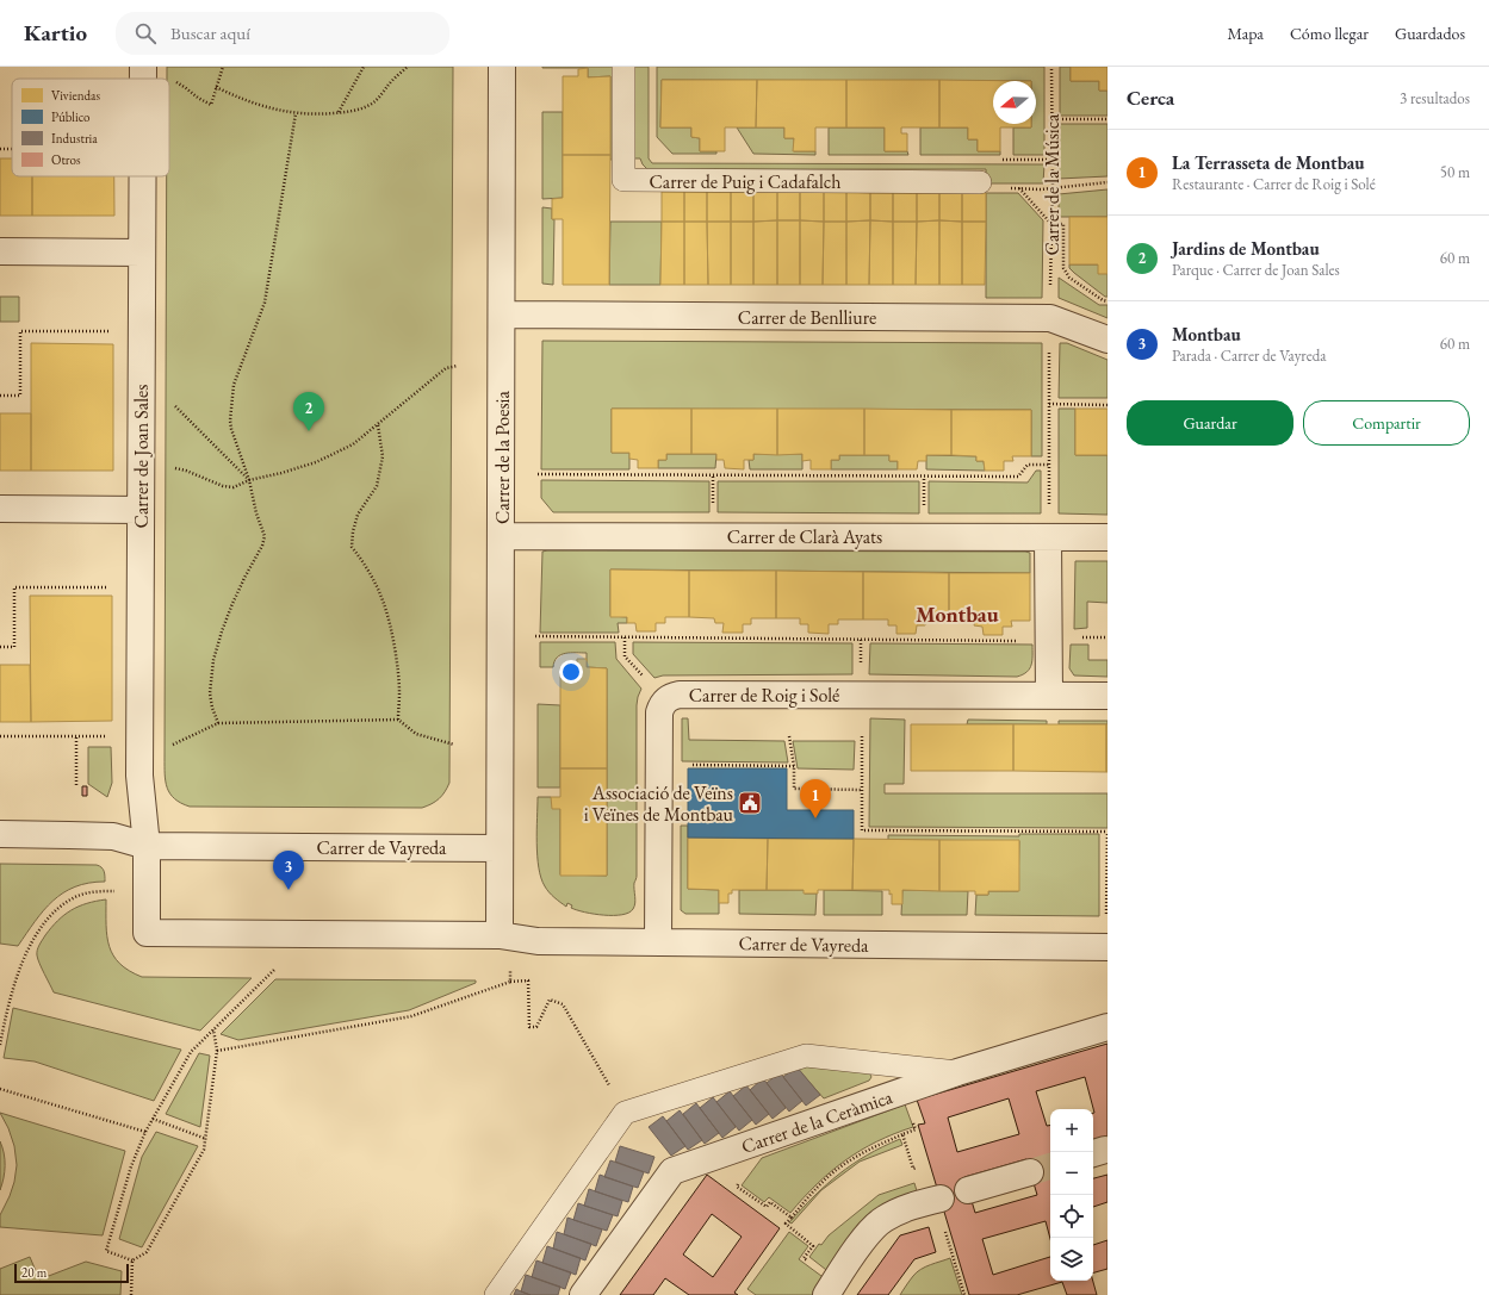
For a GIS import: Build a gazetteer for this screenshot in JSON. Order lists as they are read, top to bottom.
{
  "streets": {
    "street": [
      "Carrer de Benlliure",
      "Carrer de Joan Sales",
      "Carrer de la Poesia",
      "Carrer de Clarà Ayats",
      "Carrer de Roig i Solé",
      "Carrer de Vayreda",
      "Carrer de la Ceràmica"
    ],
    "lane": ["Carrer de Puig i Cadafalch"],
    "path": ["Carrer de la Música"]
  },
  "crossings": [
    ["Carrer de Benlliure", "Carrer de la Poesia"],
    ["Carrer de Joan Sales", "Carrer de Vayreda"],
    ["Carrer de la Poesia", "Carrer de Clarà Ayats"],
    ["Carrer de la Poesia", "Carrer de Vayreda"],
    ["Carrer de Roig i Solé", "Carrer de Vayreda"]
  ],
  "districts": ["Montbau"],
  "places": {
    "public building": ["Associació de Veïns i Veïnes de Montbau"]
  },
  "legend": [
    "Viviendas",
    "Público",
    "Industria",
    "Otros"
  ],
  "scale_bar": "20 m",
  "north": "left",
  "page": {
    "header": "Kartio",
    "search": "Buscar aquí",
    "nav": ["Mapa", "Cómo llegar", "Guardados"],
    "heading": ["Cerca", "3 resultados"],
    "list": [
      {
        "mark": "1",
        "name": "La Terrasseta de Montbau",
        "note": "Restaurante · Carrer de Roig i Solé",
        "value": "50 m"
      },
      {
        "mark": "2",
        "name": "Jardins de Montbau",
        "note": "Parque · Carrer de Joan Sales",
        "value": "60 m"
      },
      {
        "mark": "3",
        "name": "Montbau",
        "note": "Parada · Carrer de Vayreda",
        "value": "60 m"
      }
    ],
    "buttons": ["Guardar", "Compartir"],
    "pins": ["2", "1", "3"],
    "map_buttons": ["+", "−"],
    "scale": "20 m"
  }
}
